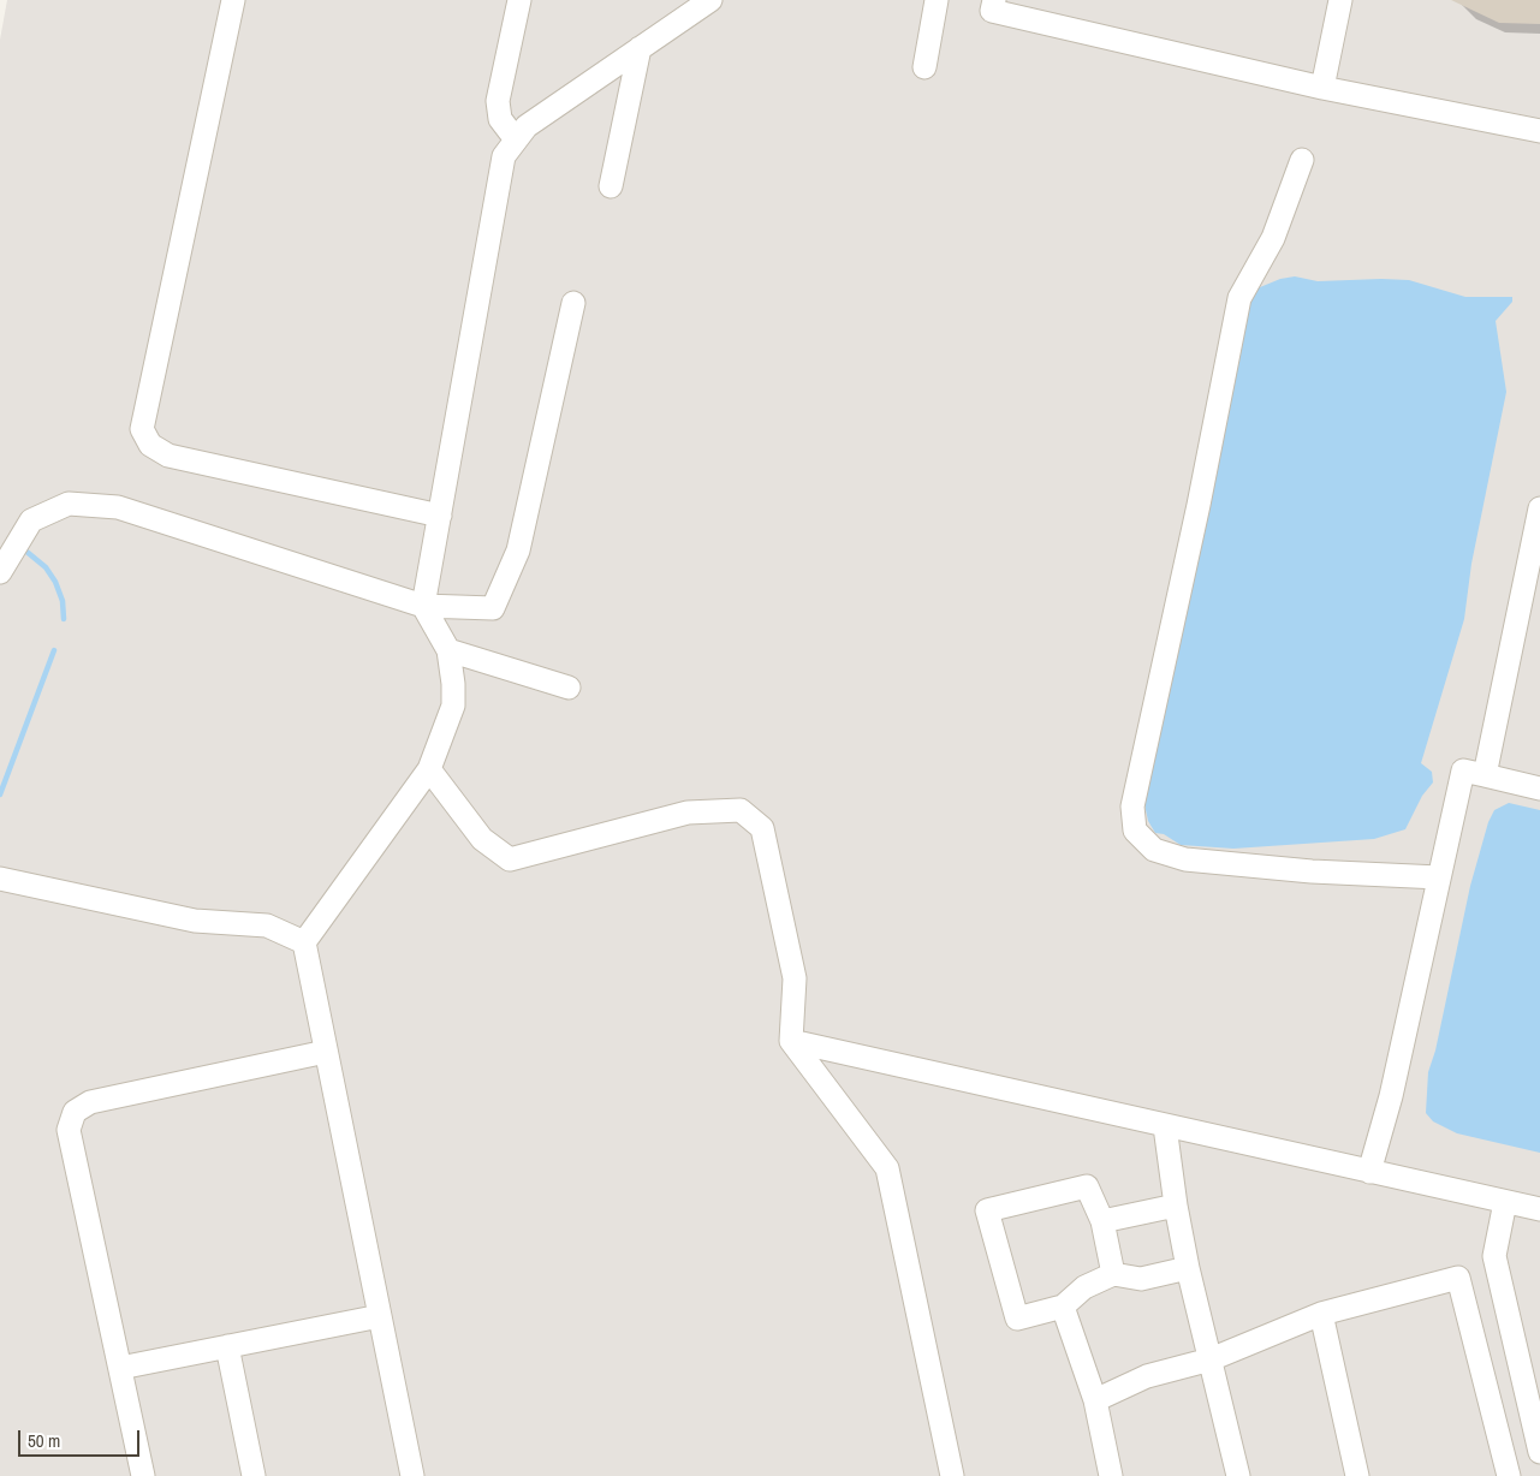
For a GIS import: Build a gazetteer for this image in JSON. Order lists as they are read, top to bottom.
{
  "scale_bar": "50 m"
}
